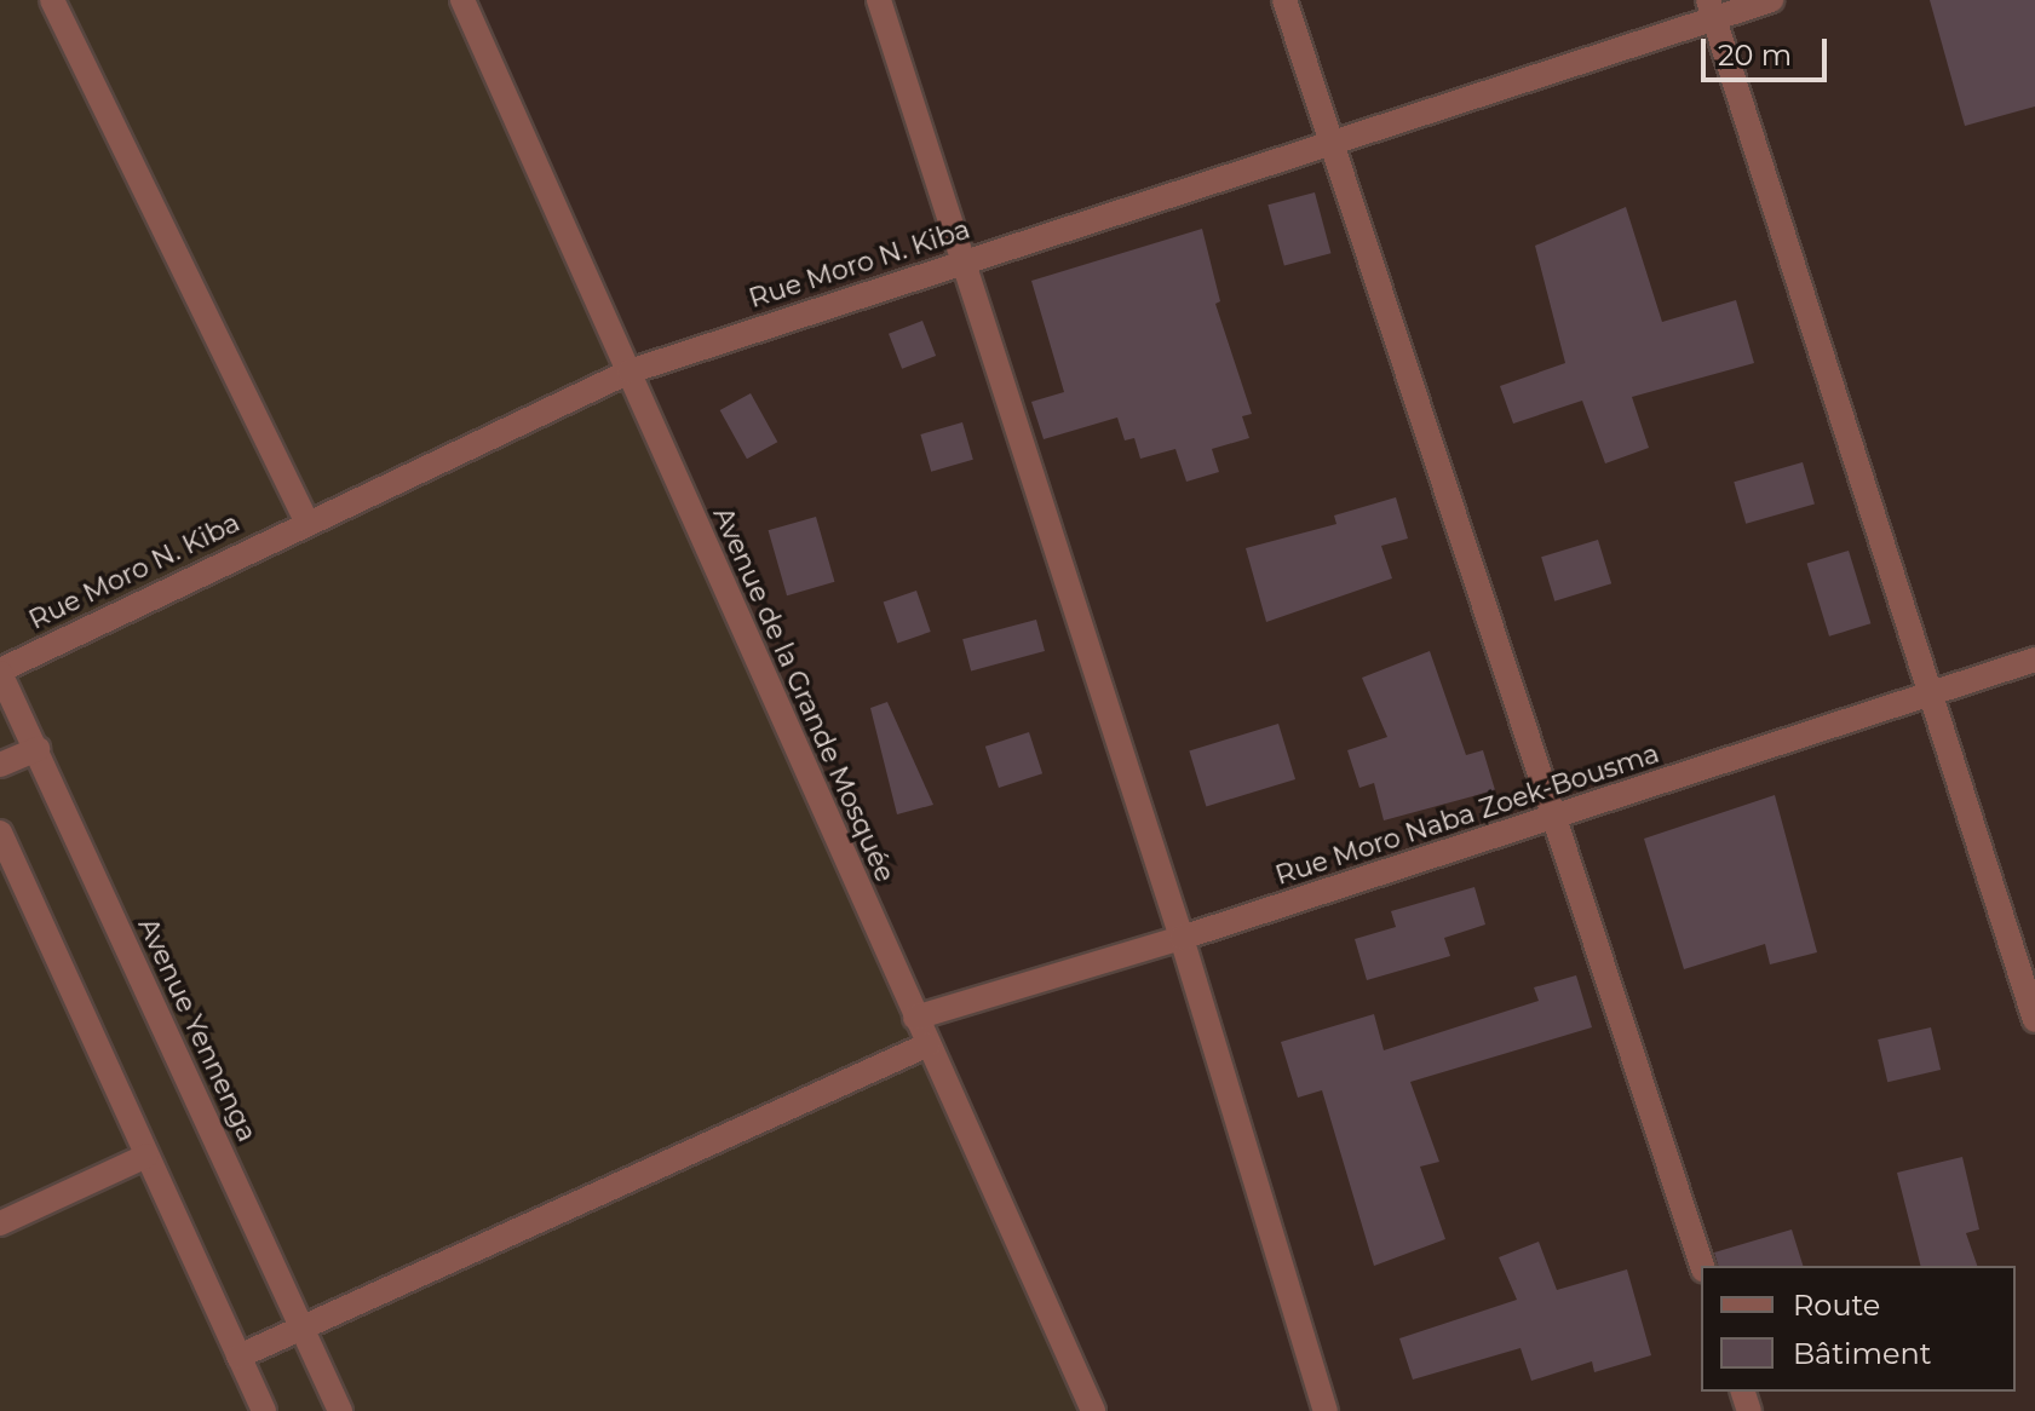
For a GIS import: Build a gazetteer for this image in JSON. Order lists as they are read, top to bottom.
{
  "streets": {
    "street": [
      "Rue Moro N. Kiba",
      "Avenue de la Grande Mosquée",
      "Rue Moro Naba Zoek-Bousma",
      "Avenue Yennenga"
    ]
  },
  "crossings": [
    ["Rue Moro N. Kiba", "Avenue de la Grande Mosquée"],
    ["Rue Moro N. Kiba", "Avenue Yennenga"],
    ["Avenue de la Grande Mosquée", "Rue Moro Naba Zoek-Bousma"]
  ],
  "legend": ["Route", "Bâtiment"],
  "scale_bar": "20 m"
}
